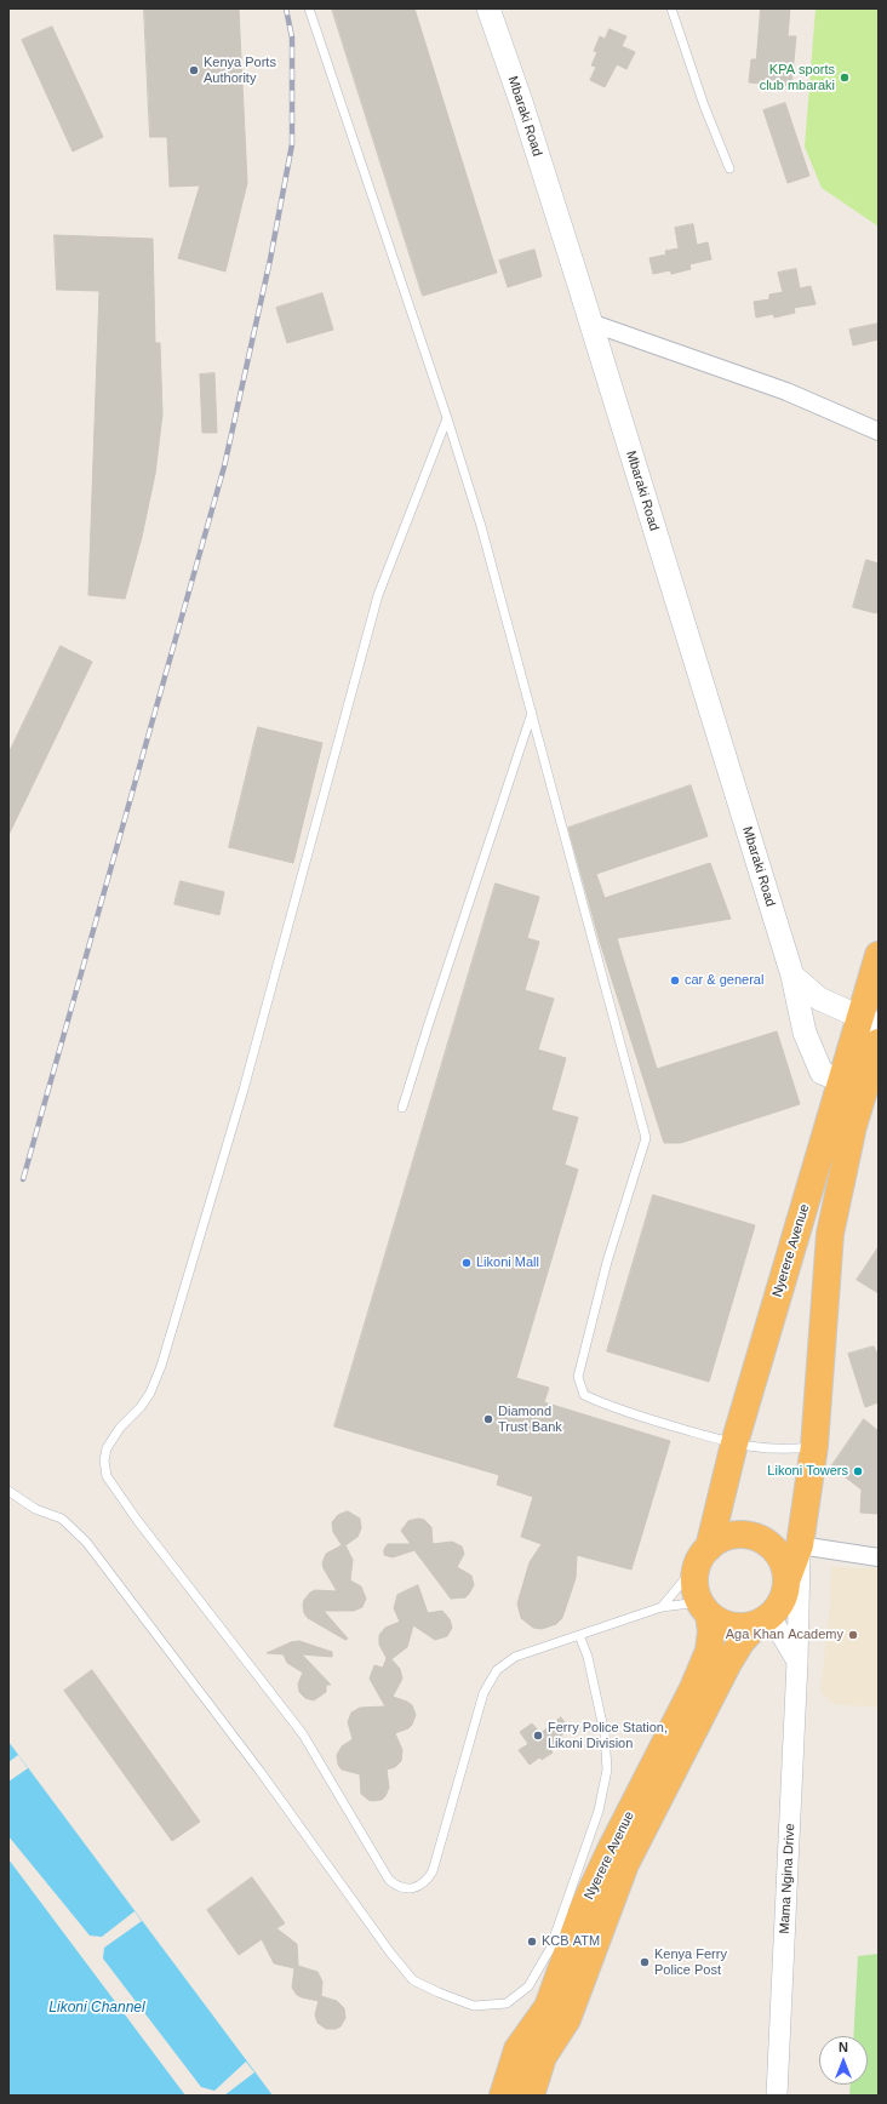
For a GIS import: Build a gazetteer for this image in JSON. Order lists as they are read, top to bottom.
{
  "streets": {
    "highway": ["Nyerere Avenue"],
    "main road": ["Mbaraki Road"],
    "street": ["Mama Ngina Drive"]
  },
  "crossings": [
    ["Mbaraki Road", "Nyerere Avenue"],
    ["Nyerere Avenue", "Mama Ngina Drive"]
  ],
  "water": ["Likoni Channel"],
  "places": [
    "Kenya Ports Authority",
    "KPA sports club mbaraki",
    "car & general",
    "Likoni Mall",
    "Diamond Trust Bank",
    "Likoni Towers",
    "Aga Khan Academy",
    "Ferry Police Station, Likoni Division",
    "KCB ATM",
    "Kenya Ferry Police Post"
  ],
  "north": "top"
}
